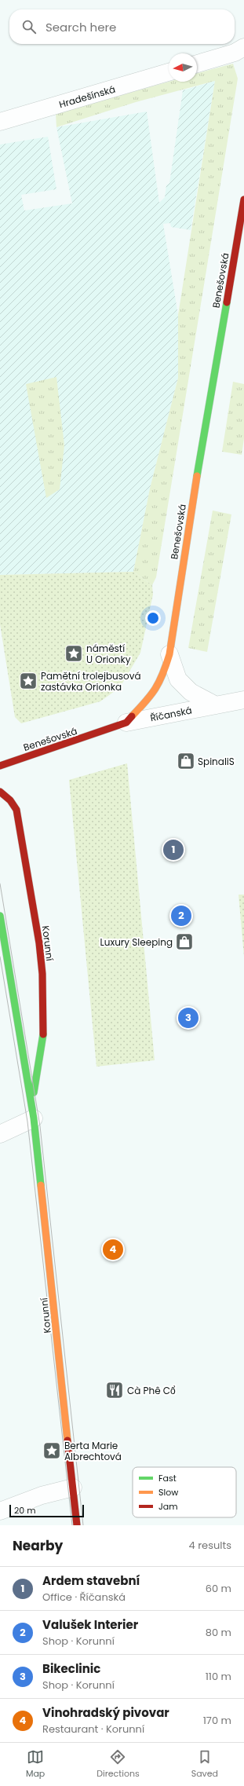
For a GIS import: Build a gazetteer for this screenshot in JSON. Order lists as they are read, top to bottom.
{
  "streets": {
    "street": [
      "Hradešínská",
      "Benešovská",
      "Říčanská",
      "Korunní"
    ]
  },
  "crossings": [
    ["Benešovská", "Říčanská"]
  ],
  "places": {
    "place": ["náměstí U Orionky", "Pamětní trolejbusová zastávka Orionka", "Berta Marie Albrechtová"],
    "shop": ["SpinaliS", "Luxury Sleeping"],
    "restaurant": ["Cà Phê Cổ"]
  },
  "legend": ["Fast", "Slow", "Jam"],
  "scale_bar": "20 m",
  "north": "left",
  "page": {
    "search": "Search here",
    "pins": [
      "1",
      "2",
      "3",
      "4"
    ],
    "scale": "20 m",
    "heading": ["Nearby", "4 results"],
    "list": [
      {
        "mark": "1",
        "name": "Ardem stavební",
        "note": "Office · Říčanská",
        "value": "60 m"
      },
      {
        "mark": "2",
        "name": "Valušek Interier",
        "note": "Shop · Korunní",
        "value": "80 m"
      },
      {
        "mark": "3",
        "name": "Bikeclinic",
        "note": "Shop · Korunní",
        "value": "110 m"
      },
      {
        "mark": "4",
        "name": "Vinohradský pivovar",
        "note": "Restaurant · Korunní",
        "value": "170 m"
      }
    ],
    "nav": ["Map", "Directions", "Saved"]
  }
}
